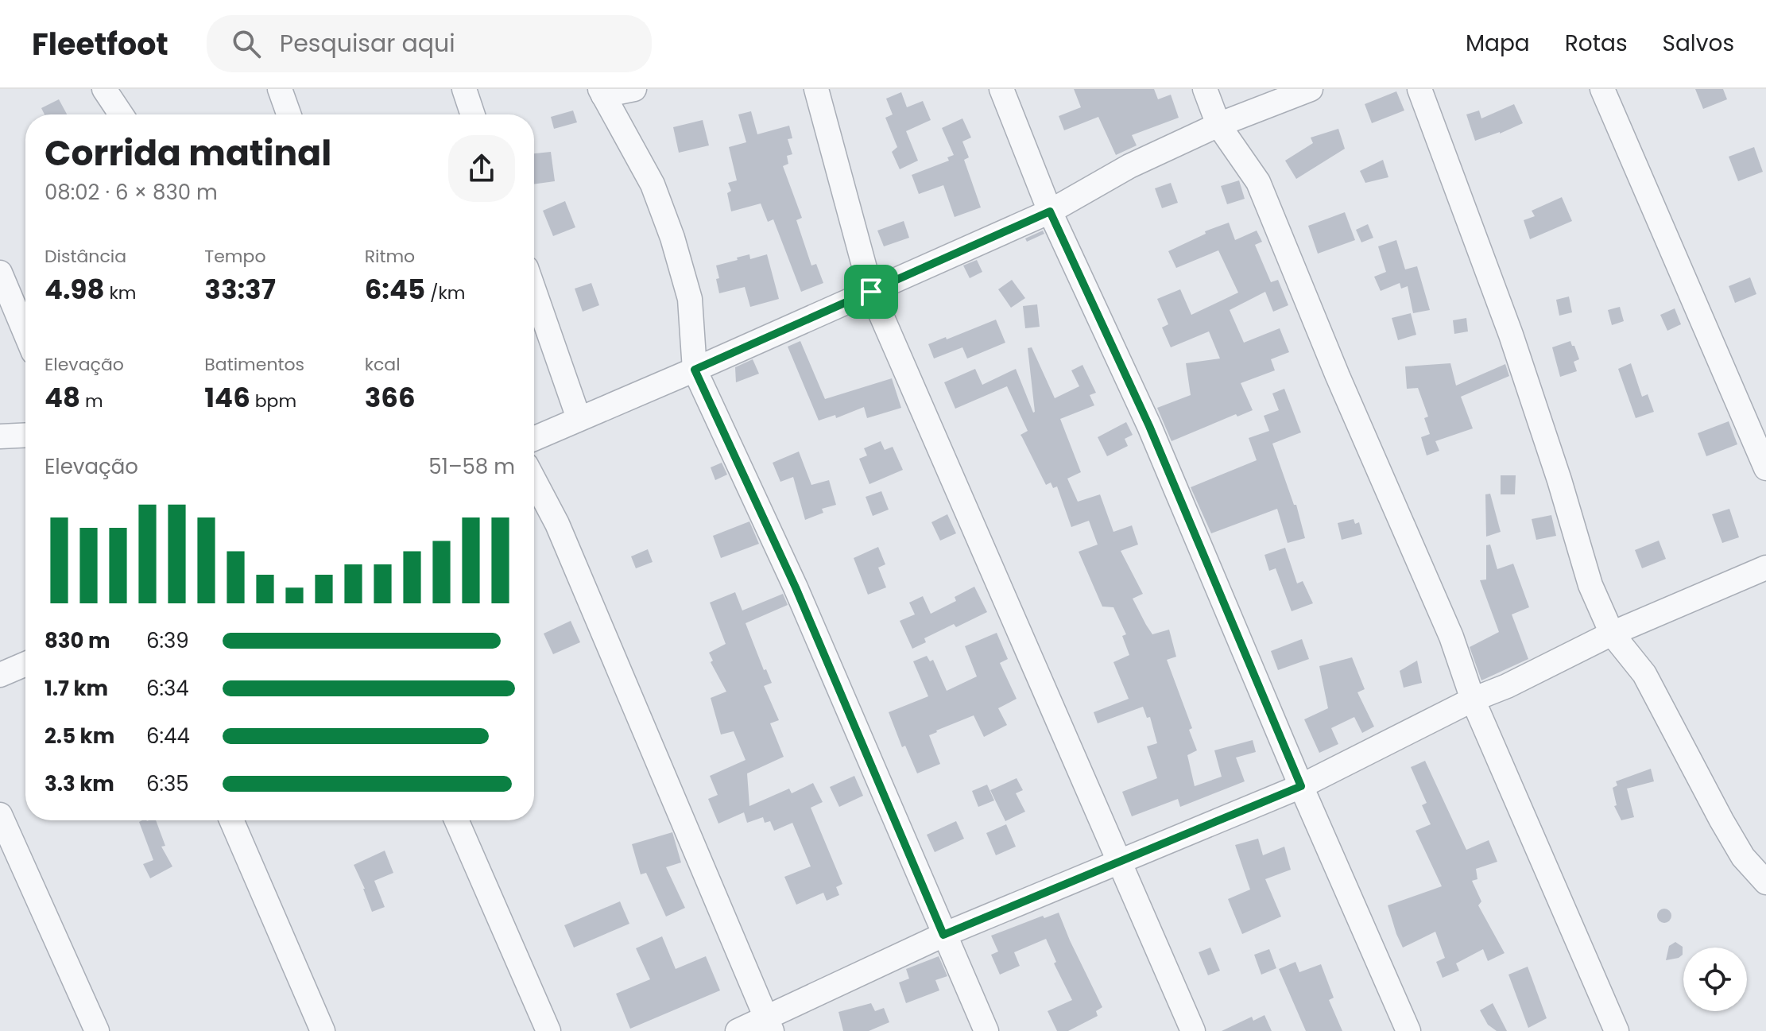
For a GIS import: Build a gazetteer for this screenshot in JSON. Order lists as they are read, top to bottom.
{
  "page": {
    "header": "Fleetfoot",
    "search": "Pesquisar aqui",
    "nav": ["Mapa", "Rotas", "Salvos"],
    "heading": ["Corrida matinal", "08:02 · 6 × 830 m"],
    "stats": [
      ["Distância", "4.98 km"],
      ["Tempo", "33:37"],
      ["Ritmo", "6:45 /km"],
      ["Elevação", "48 m"],
      ["Batimentos", "146 bpm"],
      ["kcal", "366"]
    ],
    "chart": ["Elevação", "51–58 m"],
    "list": [
      {
        "name": "830 m",
        "note": "6:39"
      },
      {
        "name": "1.7 km",
        "note": "6:34"
      },
      {
        "name": "2.5 km",
        "note": "6:44"
      },
      {
        "name": "3.3 km",
        "note": "6:35"
      }
    ]
  }
}
